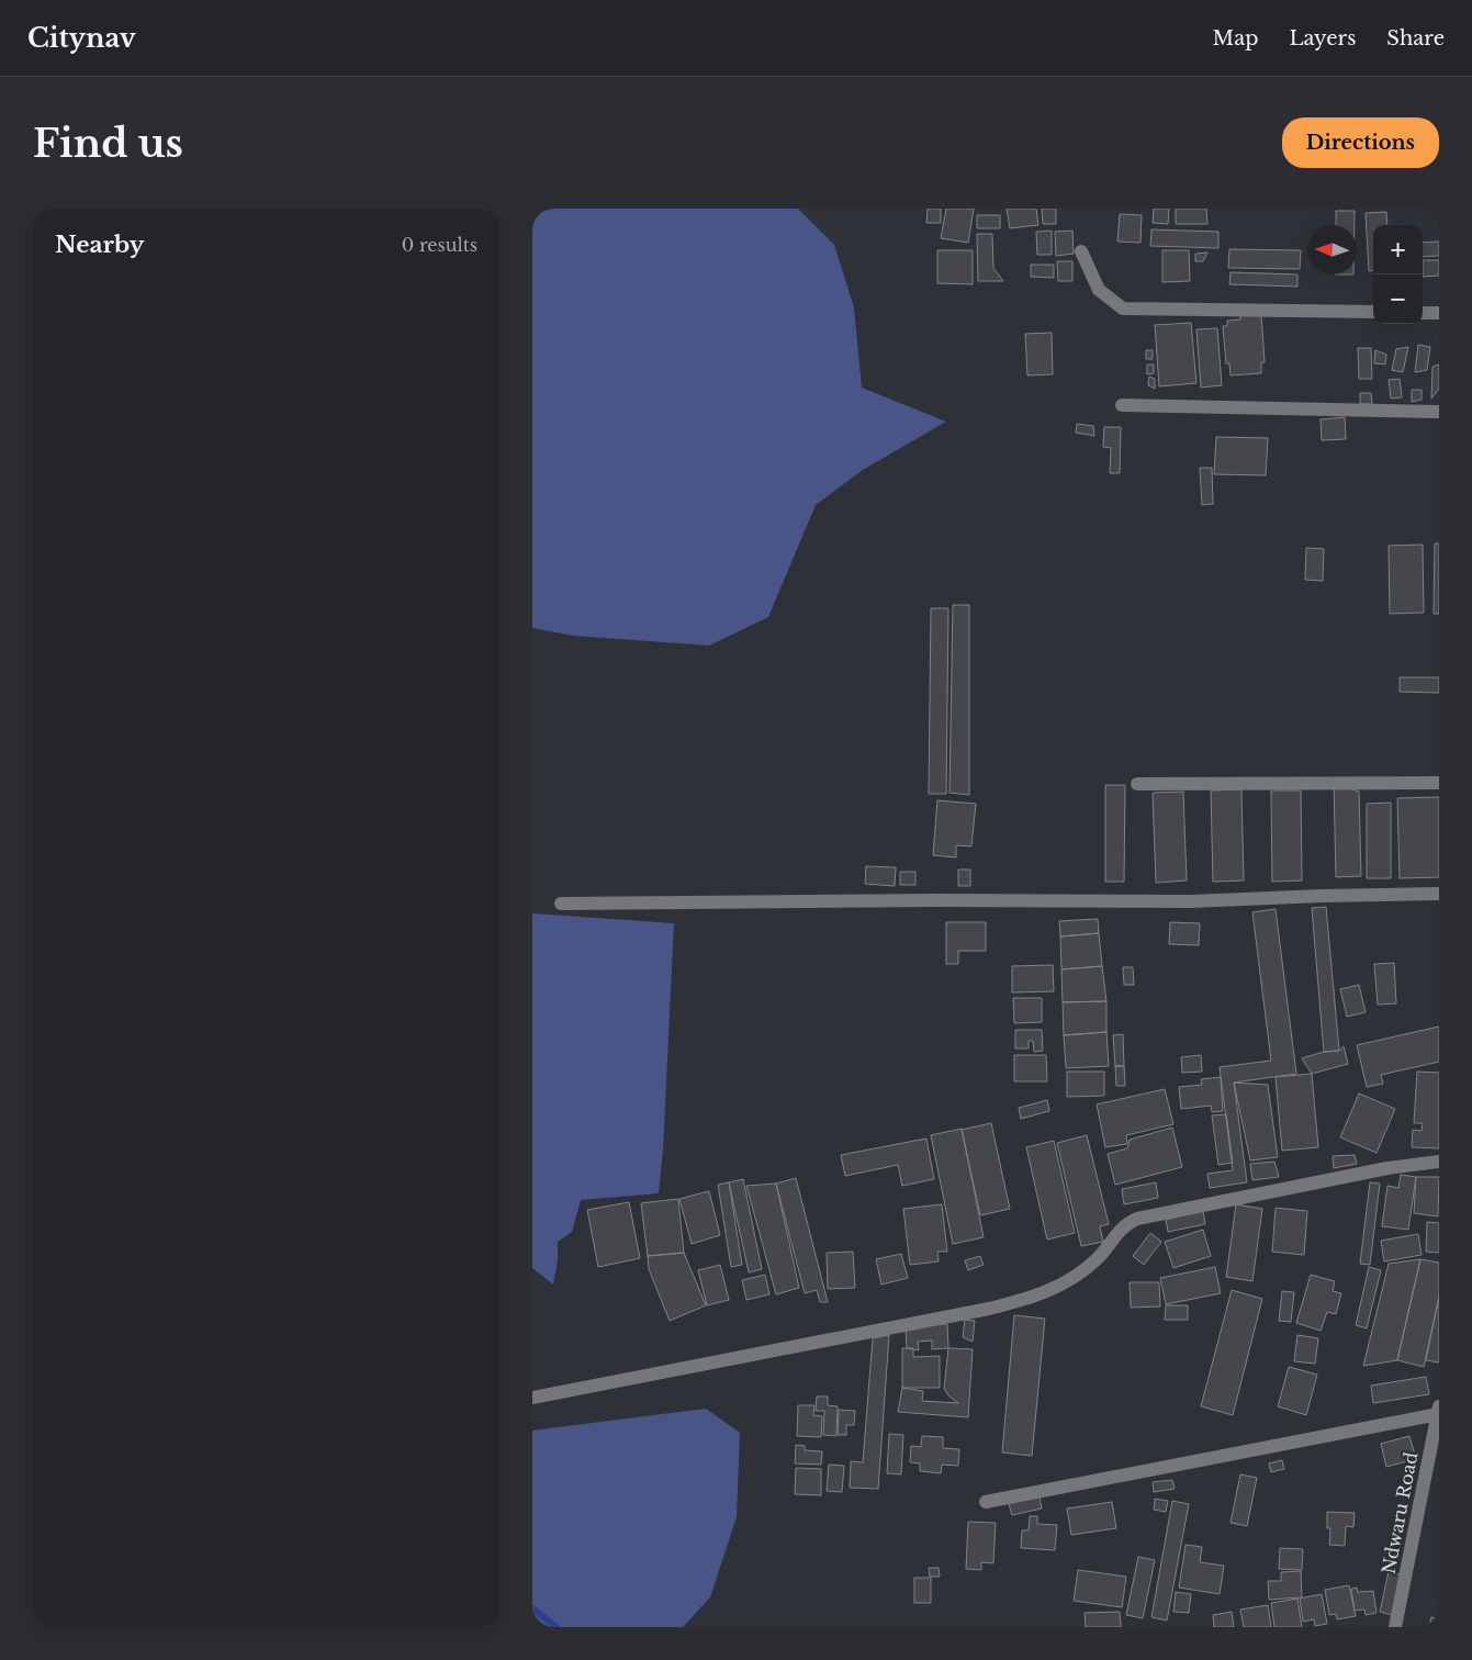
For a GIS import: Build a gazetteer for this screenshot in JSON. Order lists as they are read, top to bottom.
{
  "streets": {
    "street": ["Ndwaru Road"]
  },
  "north": "left",
  "page": {
    "header": "Citynav",
    "nav": ["Map", "Layers", "Share"],
    "buttons": "Directions",
    "title": "Find us",
    "heading": ["Nearby", "0 results"],
    "map_buttons": ["+", "−"]
  }
}
